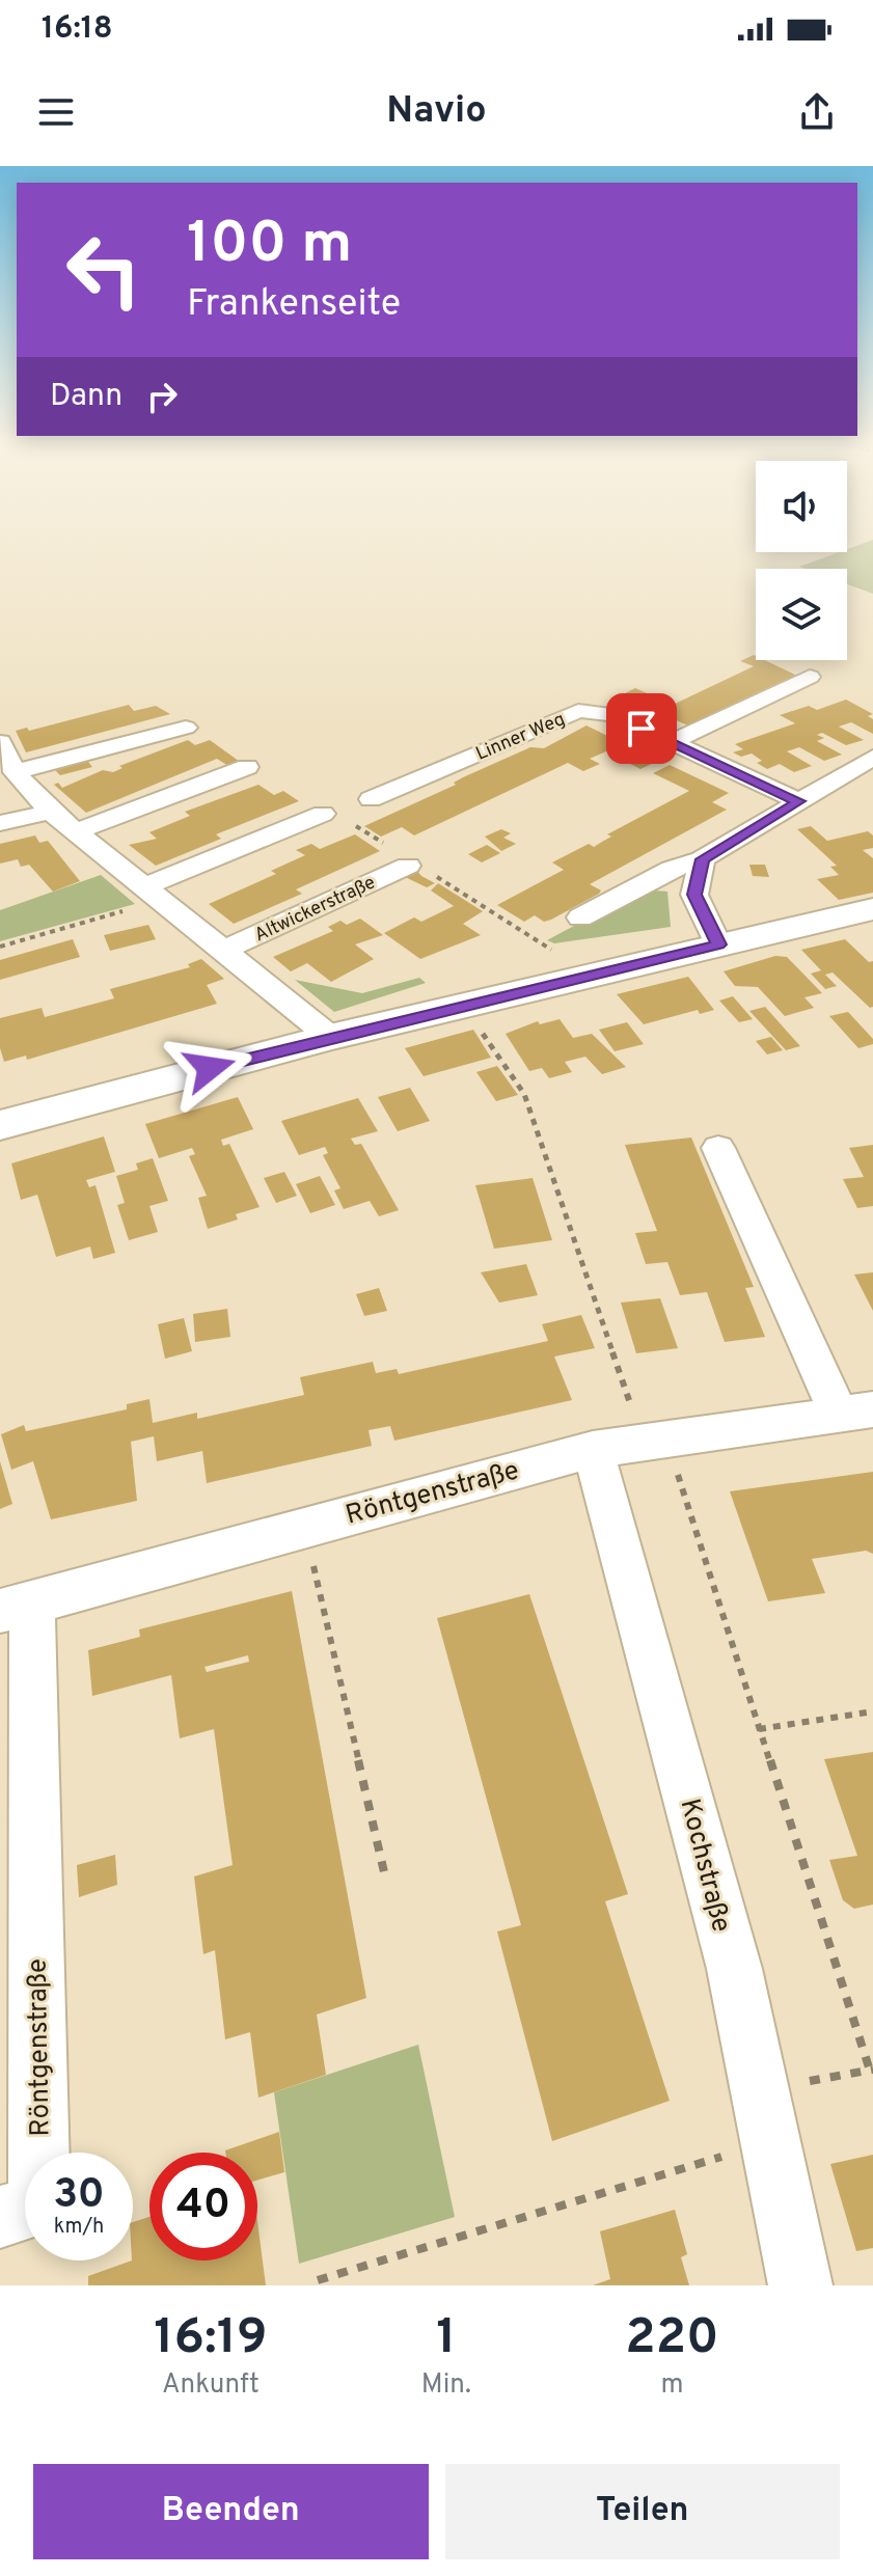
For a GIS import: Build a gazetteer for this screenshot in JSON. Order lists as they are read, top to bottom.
{
  "streets": {
    "street": [
      "Linner Weg",
      "Altwickerstraße",
      "Röntgenstraße",
      "Kochstraße"
    ]
  },
  "crossings": [
    ["Röntgenstraße", "Kochstraße"]
  ],
  "page": {
    "status": "16:18",
    "header": "Navio",
    "turn": ["100 m", "Frankenseite"],
    "then": "Dann",
    "speed": "30 km/h",
    "limit": "40",
    "eta": [
      "16:19",
      "Ankunft",
      "1",
      "Min.",
      "220",
      "m"
    ],
    "buttons": ["Beenden", "Teilen"]
  }
}
